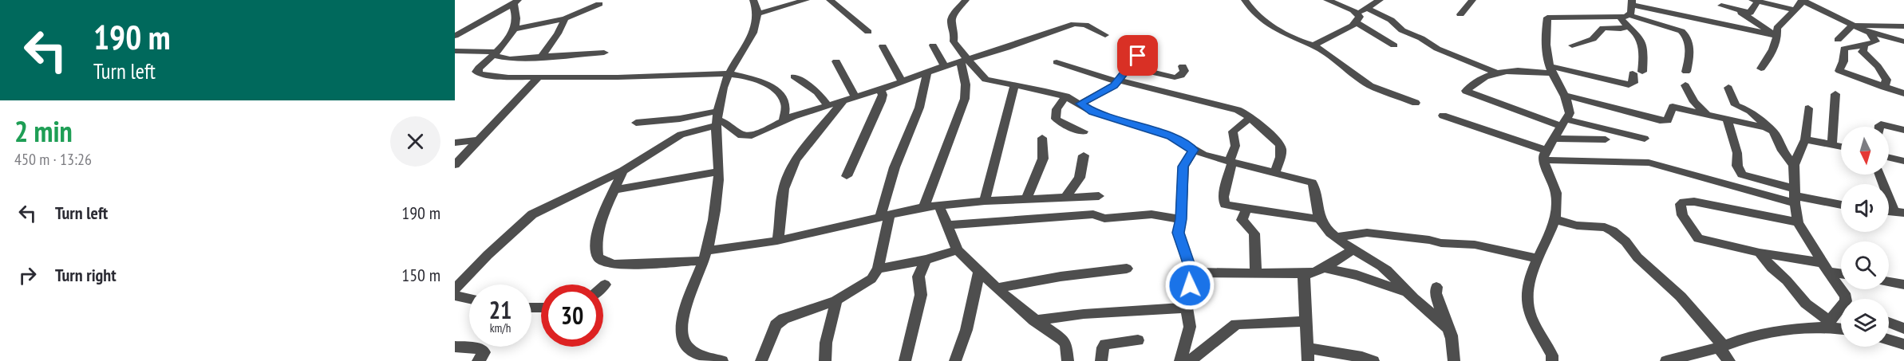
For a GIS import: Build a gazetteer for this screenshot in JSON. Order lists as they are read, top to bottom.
{
  "north": "bottom",
  "page": {
    "turn": ["190 m", "Turn left"],
    "heading": ["2 min", "450 m · 13:26"],
    "list": [
      {
        "name": "Turn left",
        "value": "190 m"
      },
      {
        "name": "Turn right",
        "value": "150 m"
      }
    ],
    "speed": "21 km/h",
    "limit": "30"
  }
}
